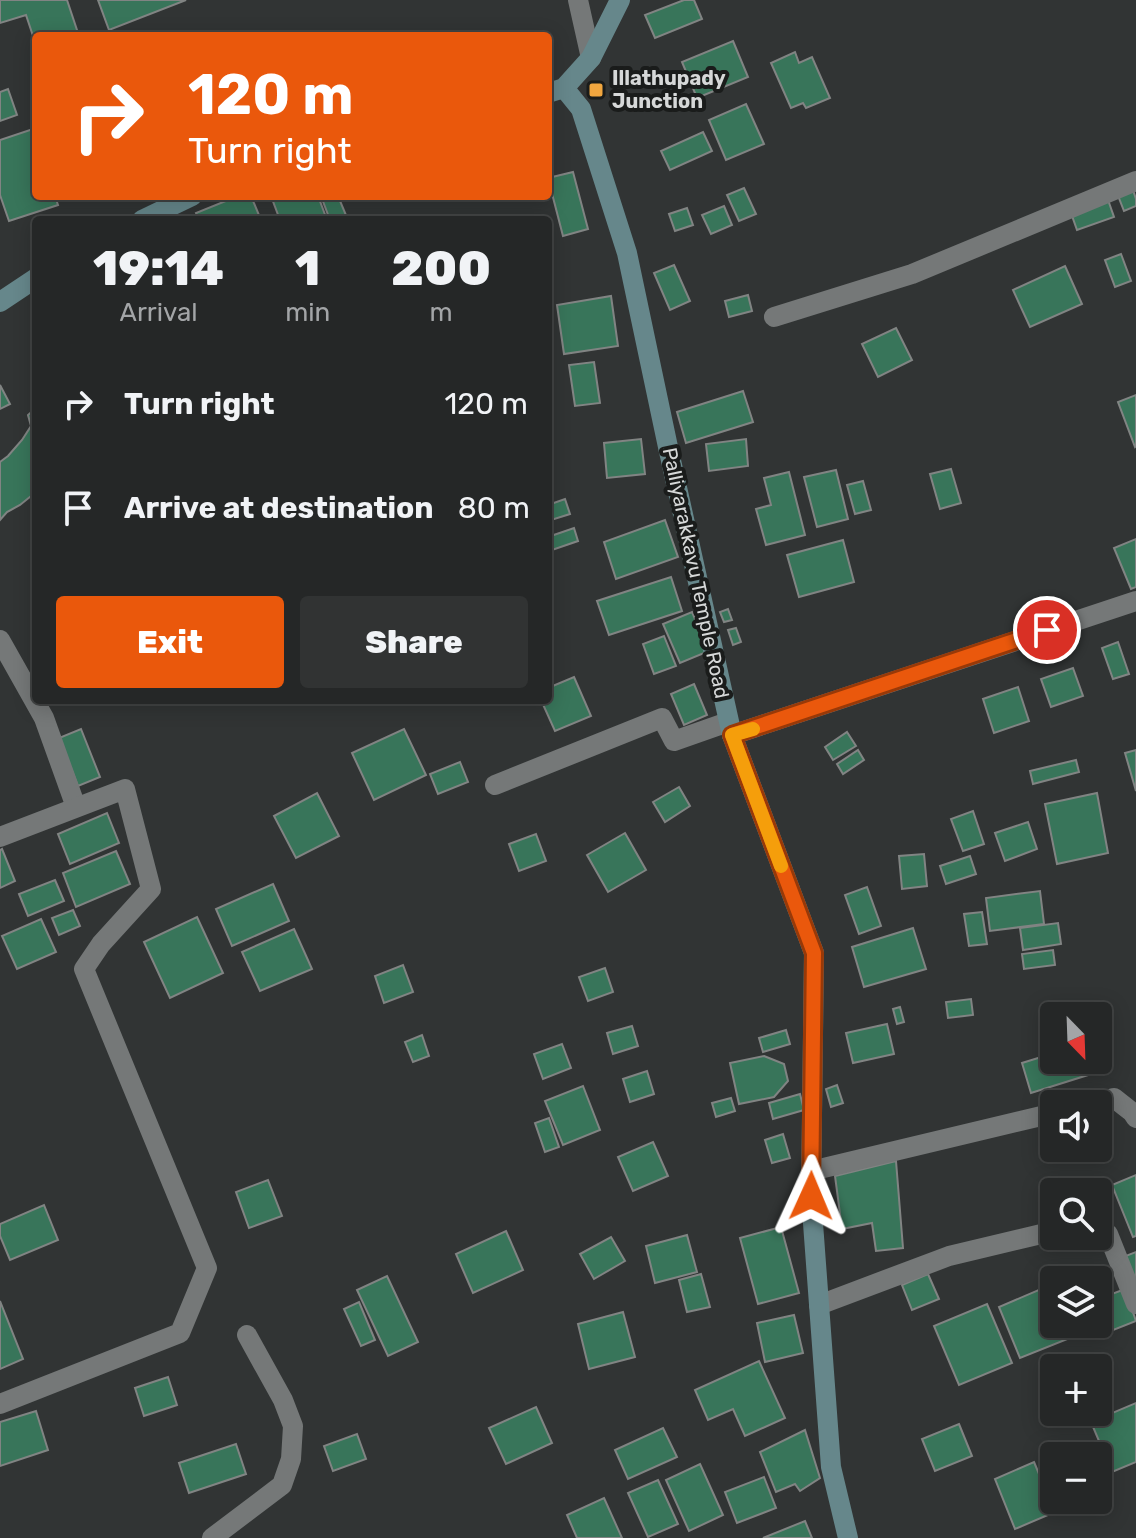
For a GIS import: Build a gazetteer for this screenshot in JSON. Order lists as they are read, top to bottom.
{
  "streets": {
    "street": ["Palliyarakkavu Temple Road"]
  },
  "places": {
    "transit": ["Illathupady Junction"]
  },
  "north": "bottom right",
  "page": {
    "turn": ["120 m", "Turn right"],
    "eta": [
      "19:14",
      "Arrival",
      "1",
      "min",
      "200",
      "m"
    ],
    "list": [
      {
        "name": "Turn right",
        "value": "120 m"
      },
      {
        "name": "Arrive at destination",
        "value": "80 m"
      }
    ],
    "buttons": ["Exit", "Share"],
    "map_buttons": ["+", "−"]
  }
}
